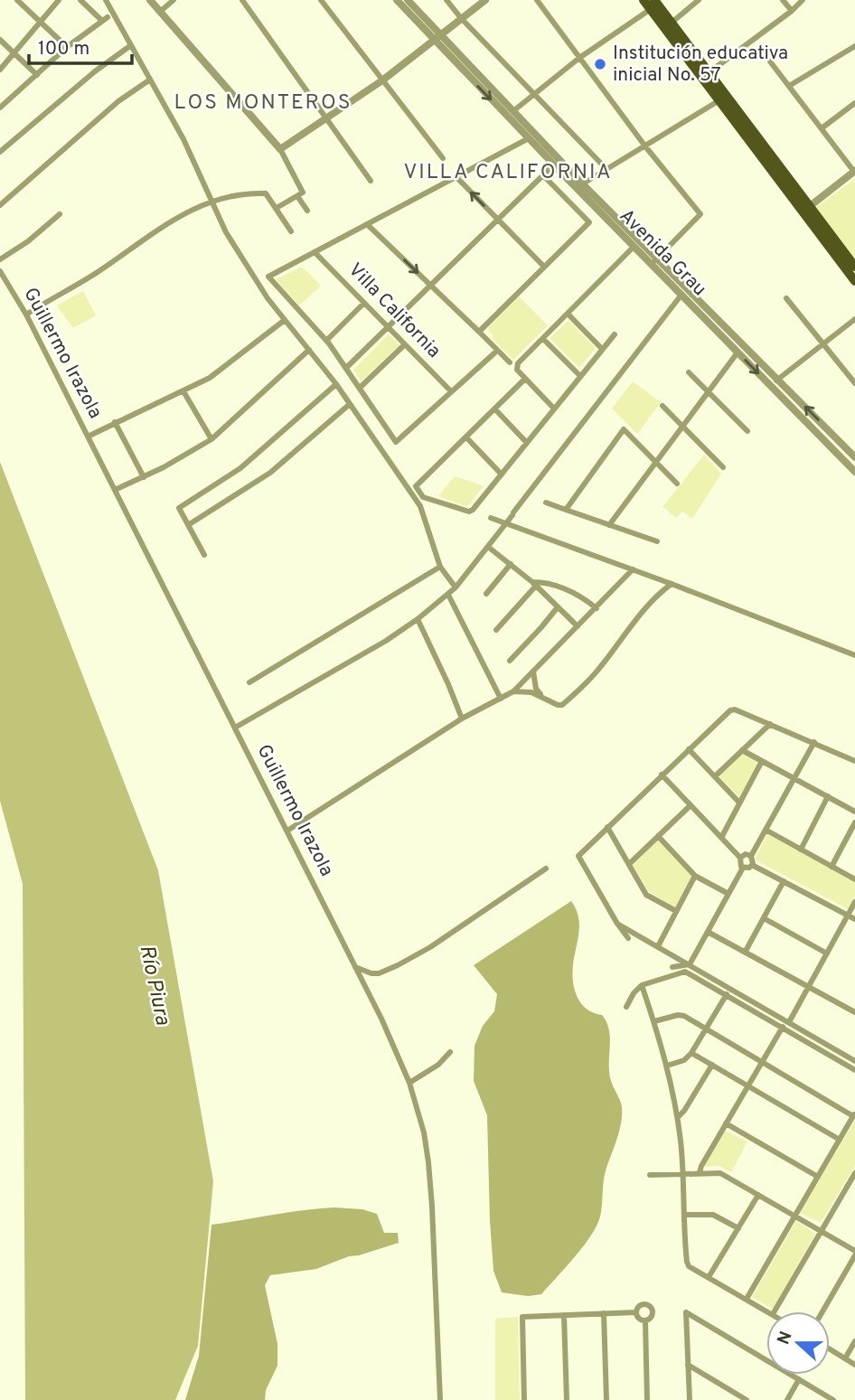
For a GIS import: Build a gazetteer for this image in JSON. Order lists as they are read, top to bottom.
{
  "streets": {
    "street": ["Avenida Grau", "Villa California", "Guillermo Irazola"]
  },
  "districts": ["LOS MONTEROS", "VILLA CALIFORNIA"],
  "water": ["Río Piura"],
  "places": ["Institución educativa inicial No. 57"],
  "scale_bar": "100 m",
  "north": "left"
}
